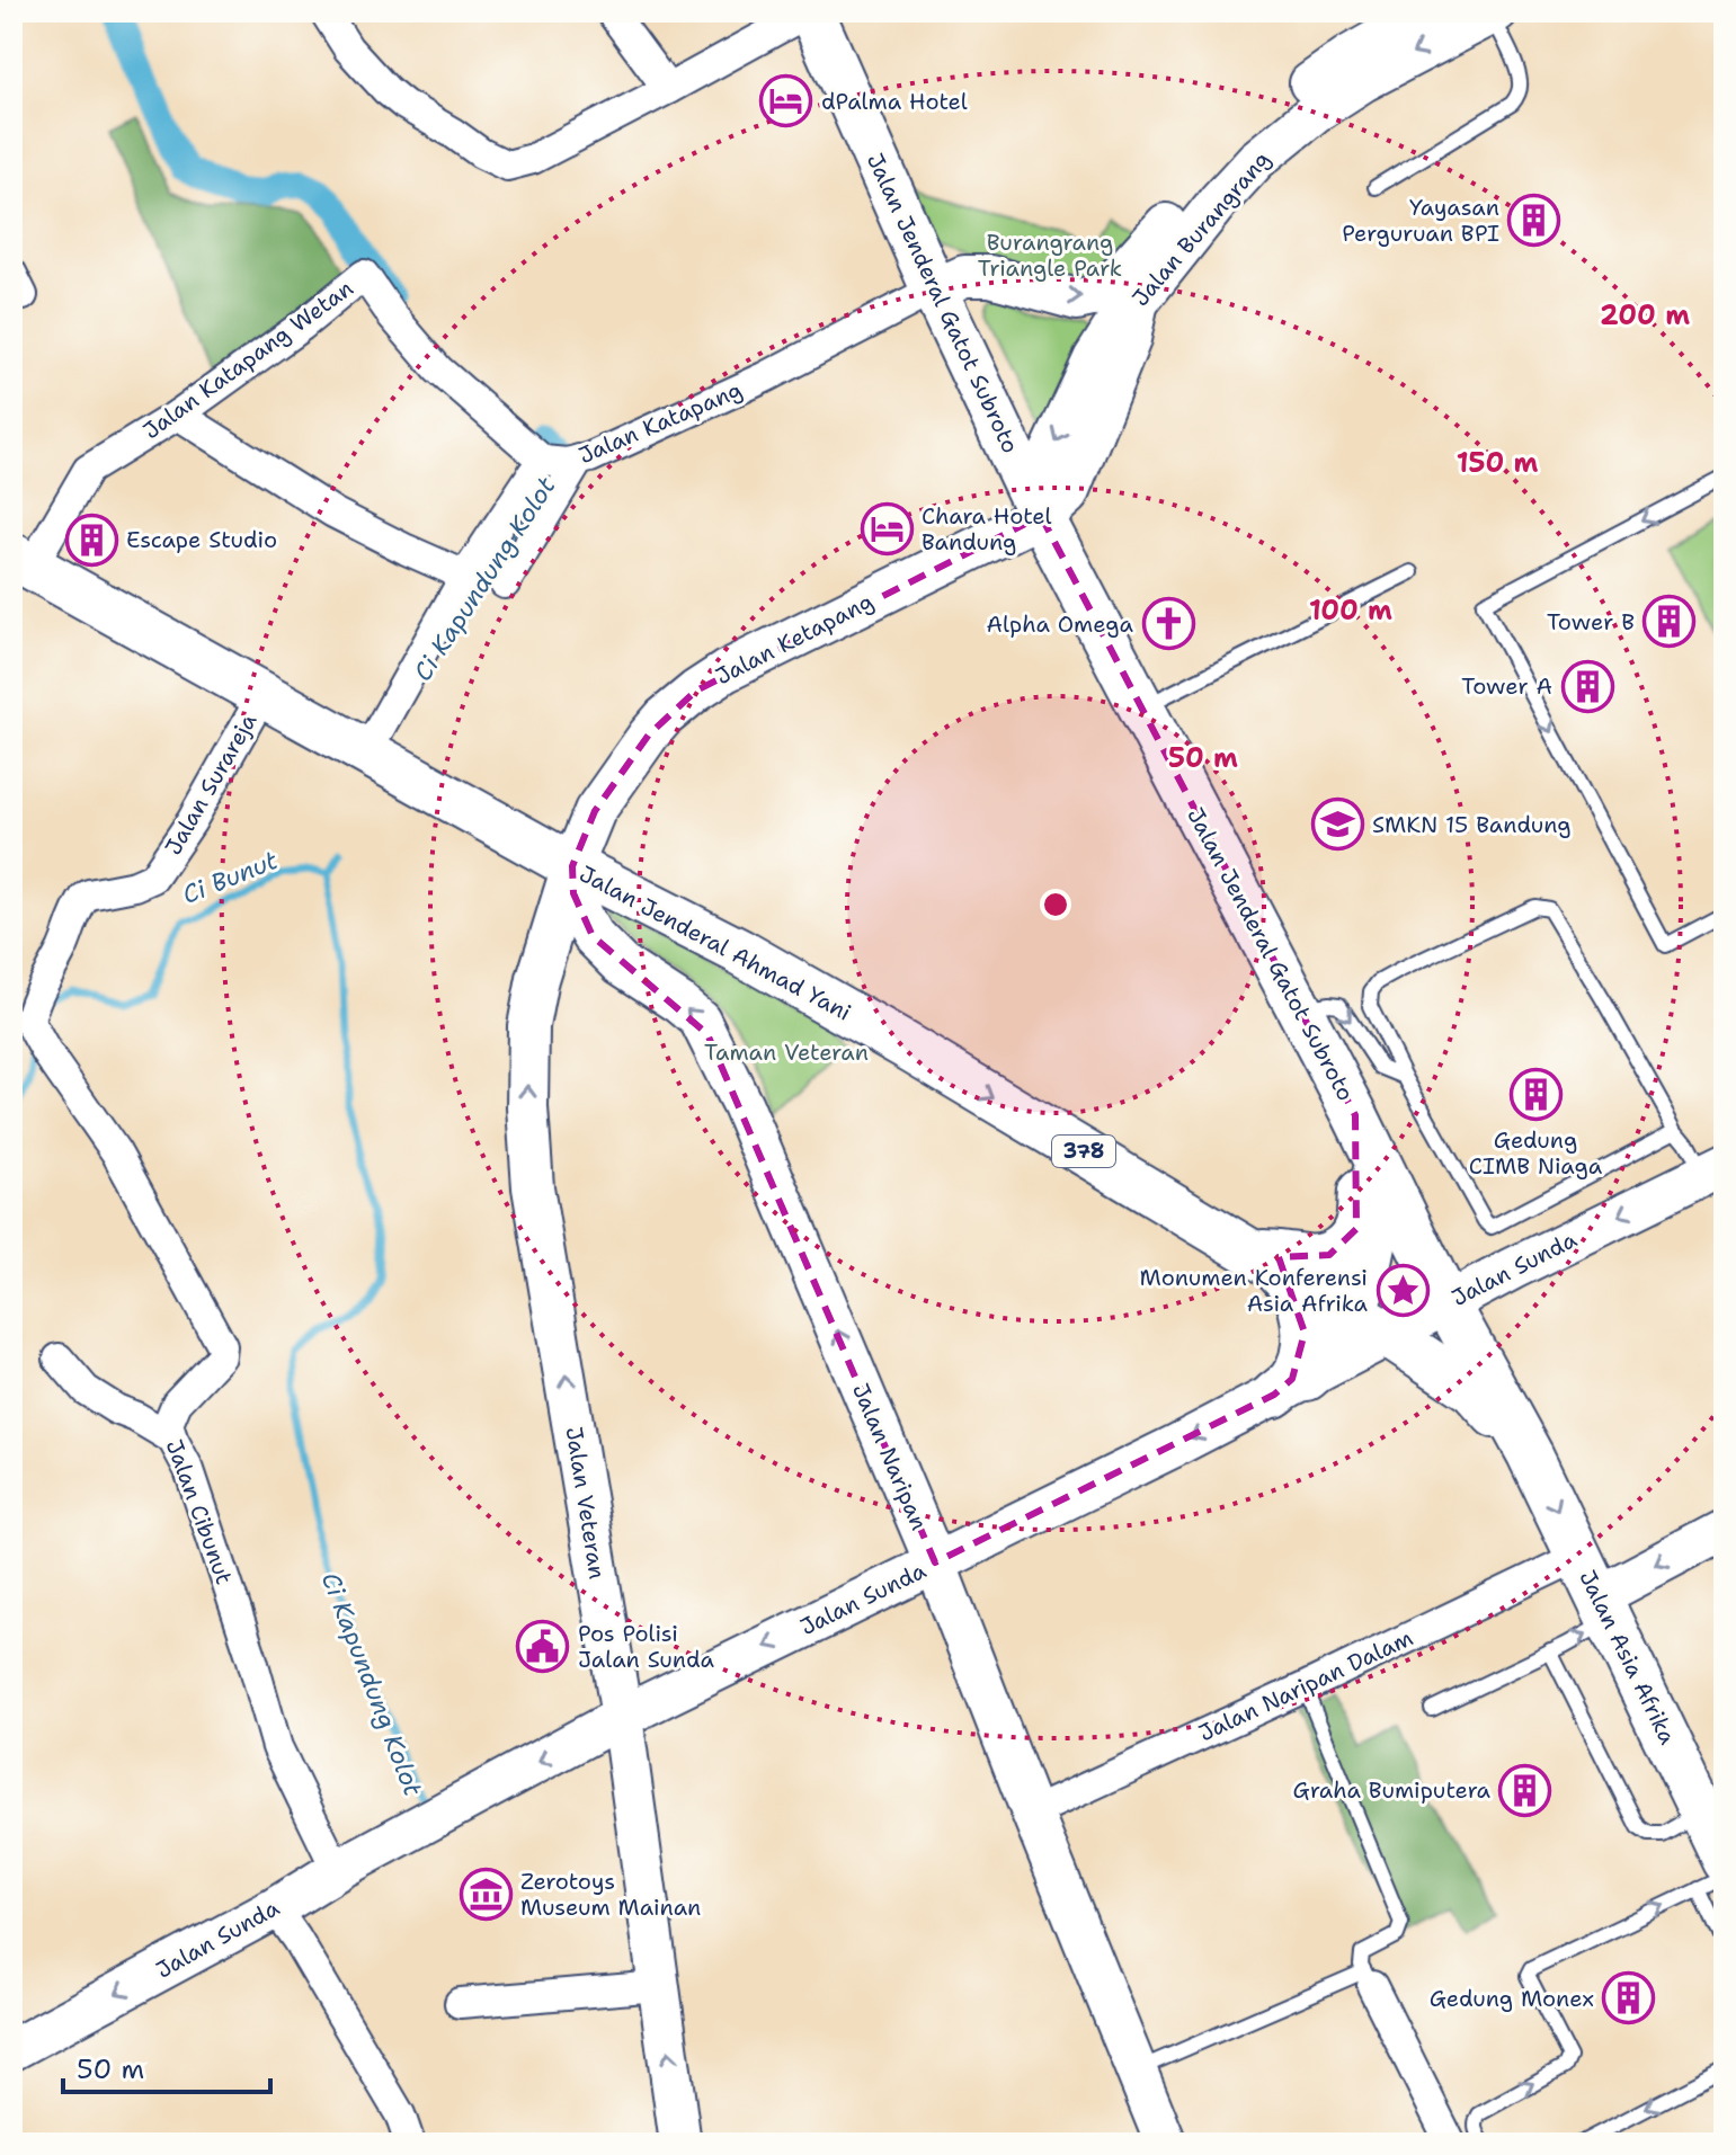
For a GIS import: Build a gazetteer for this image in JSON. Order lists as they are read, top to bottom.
{
  "streets": {
    "main road": [
      "Jalan Jenderal Gatot Subroto",
      "Jalan Jenderal Ahmad Yani",
      "378",
      "Jalan Asia Afrika"
    ],
    "street": [
      "Jalan Burangrang",
      "Jalan Katapang Wetan",
      "Jalan Katapang",
      "Jalan Ketapang",
      "Jalan Surareja",
      "Jalan Sunda",
      "Jalan Naripan",
      "Jalan Veteran",
      "Jalan Cibunut",
      "Jalan Naripan Dalam"
    ]
  },
  "crossings": [
    ["Jalan Burangrang", "Jalan Jenderal Gatot Subroto"],
    ["Jalan Burangrang", "Jalan Katapang"],
    ["Jalan Jenderal Gatot Subroto", "Jalan Katapang"],
    ["Jalan Jenderal Gatot Subroto", "Jalan Ketapang"],
    ["Jalan Jenderal Gatot Subroto", "Jalan Jenderal Ahmad Yani"],
    ["Jalan Jenderal Gatot Subroto", "Jalan Sunda"],
    ["Jalan Jenderal Gatot Subroto", "Jalan Asia Afrika"],
    ["Jalan Katapang Wetan", "Jalan Katapang"],
    ["Jalan Katapang Wetan", "Jalan Jenderal Ahmad Yani"],
    ["Jalan Ketapang", "Jalan Jenderal Ahmad Yani"],
    ["Jalan Ketapang", "Jalan Naripan"],
    ["Jalan Ketapang", "Jalan Veteran"],
    ["Jalan Surareja", "Jalan Jenderal Ahmad Yani"],
    ["Jalan Surareja", "Jalan Cibunut"],
    ["Jalan Jenderal Ahmad Yani", "Jalan Sunda"],
    ["Jalan Jenderal Ahmad Yani", "Jalan Naripan"],
    ["Jalan Jenderal Ahmad Yani", "Jalan Veteran"],
    ["Jalan Jenderal Ahmad Yani", "Jalan Asia Afrika"],
    ["Jalan Sunda", "Jalan Naripan"],
    ["Jalan Sunda", "Jalan Veteran"],
    ["Jalan Sunda", "Jalan Cibunut"],
    ["Jalan Naripan", "Jalan Veteran"],
    ["Jalan Naripan", "Jalan Naripan Dalam"],
    ["Jalan Asia Afrika", "Jalan Naripan Dalam"]
  ],
  "one_way": [
    "Jalan Jenderal Ahmad Yani",
    "Jalan Sunda",
    "Jalan Naripan",
    "Jalan Veteran"
  ],
  "water": ["Ci Kapundung Kolot", "Ci Bunut"],
  "parks": ["Burangrang Triangle Park", "Taman Veteran"],
  "places": {
    "hotel": ["dPalma Hotel", "Chara Hotel Bandung"],
    "building": [
      "Yayasan Perguruan BPI",
      "Escape Studio",
      "Tower B",
      "Tower A",
      "Gedung CIMB Niaga",
      "Graha Bumiputera",
      "Gedung Monex"
    ],
    "church": ["Alpha Omega"],
    "school or university": ["SMKN 15 Bandung"],
    "place": ["Monumen Konferensi Asia Afrika"],
    "public building": ["Pos Polisi Jalan Sunda"],
    "museum": ["Zerotoys Museum Mainan"]
  },
  "scale_bar": "50 m",
  "rings": [
    "200 m",
    "150 m",
    "100 m",
    "50 m"
  ]
}
